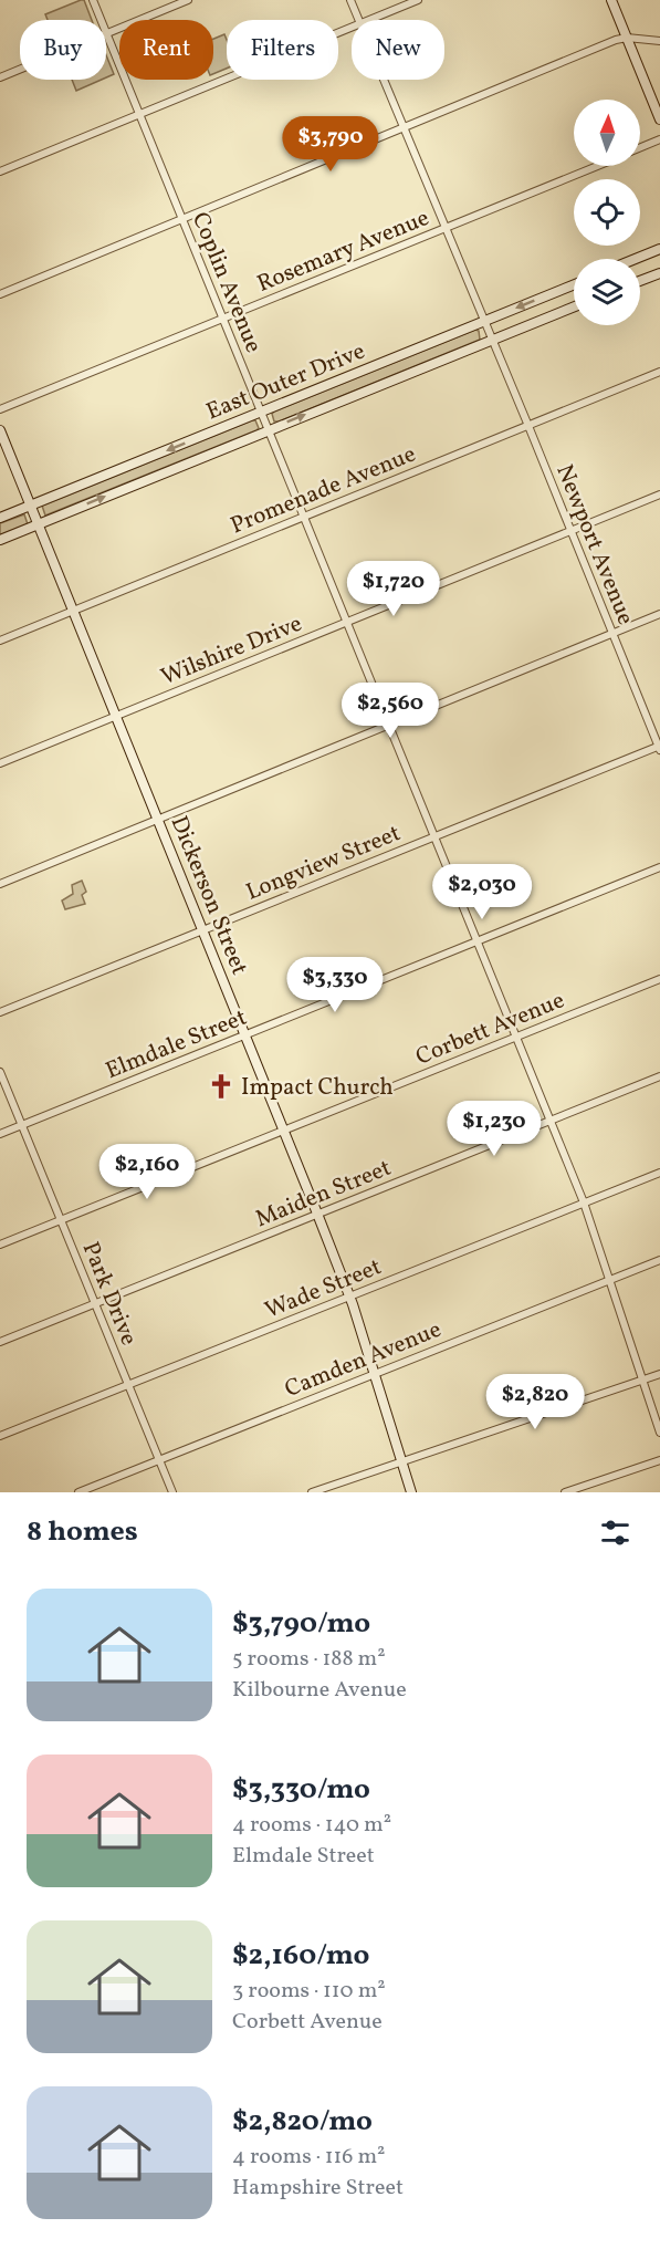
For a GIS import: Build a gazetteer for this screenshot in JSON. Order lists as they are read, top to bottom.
{
  "streets": {
    "street": [
      "Rosemary Avenue",
      "Coplin Avenue",
      "East Outer Drive",
      "Promenade Avenue",
      "Newport Avenue",
      "Wilshire Drive",
      "Longview Street",
      "Dickerson Street",
      "Corbett Avenue",
      "Elmdale Street",
      "Maiden Street",
      "Wade Street",
      "Park Drive",
      "Camden Avenue"
    ]
  },
  "crossings": [
    ["Rosemary Avenue", "Coplin Avenue"],
    ["Coplin Avenue", "East Outer Drive"],
    ["Coplin Avenue", "Promenade Avenue"],
    ["Coplin Avenue", "Wilshire Drive"],
    ["Coplin Avenue", "Longview Street"],
    ["Coplin Avenue", "Corbett Avenue"],
    ["Coplin Avenue", "Elmdale Street"],
    ["Coplin Avenue", "Maiden Street"],
    ["Coplin Avenue", "Wade Street"],
    ["Coplin Avenue", "Camden Avenue"],
    ["East Outer Drive", "Newport Avenue"],
    ["East Outer Drive", "Dickerson Street"],
    ["Promenade Avenue", "Newport Avenue"],
    ["Promenade Avenue", "Dickerson Street"],
    ["Newport Avenue", "Wilshire Drive"],
    ["Newport Avenue", "Longview Street"],
    ["Wilshire Drive", "Dickerson Street"],
    ["Longview Street", "Dickerson Street"],
    ["Dickerson Street", "Corbett Avenue"],
    ["Dickerson Street", "Elmdale Street"],
    ["Dickerson Street", "Maiden Street"],
    ["Dickerson Street", "Wade Street"],
    ["Dickerson Street", "Camden Avenue"],
    ["Corbett Avenue", "Park Drive"],
    ["Elmdale Street", "Park Drive"],
    ["Maiden Street", "Park Drive"],
    ["Wade Street", "Park Drive"],
    ["Park Drive", "Camden Avenue"]
  ],
  "places": {
    "church": ["Impact Church"]
  },
  "north": "top",
  "page": {
    "chip": [
      "Buy",
      "Rent",
      "Filters",
      "New"
    ],
    "price": [
      "$3,790",
      "$1,720",
      "$2,560",
      "$2,030",
      "$3,330",
      "$1,230",
      "$2,160",
      "$2,820"
    ],
    "heading": "8 homes",
    "list": [
      {
        "name": "$3,790/mo",
        "note": "5 rooms · 188 m² · Kilbourne Avenue"
      },
      {
        "name": "$3,330/mo",
        "note": "4 rooms · 140 m² · Elmdale Street"
      },
      {
        "name": "$2,160/mo",
        "note": "3 rooms · 110 m² · Corbett Avenue"
      },
      {
        "name": "$2,820/mo",
        "note": "4 rooms · 116 m² · Hampshire Street"
      }
    ]
  }
}
